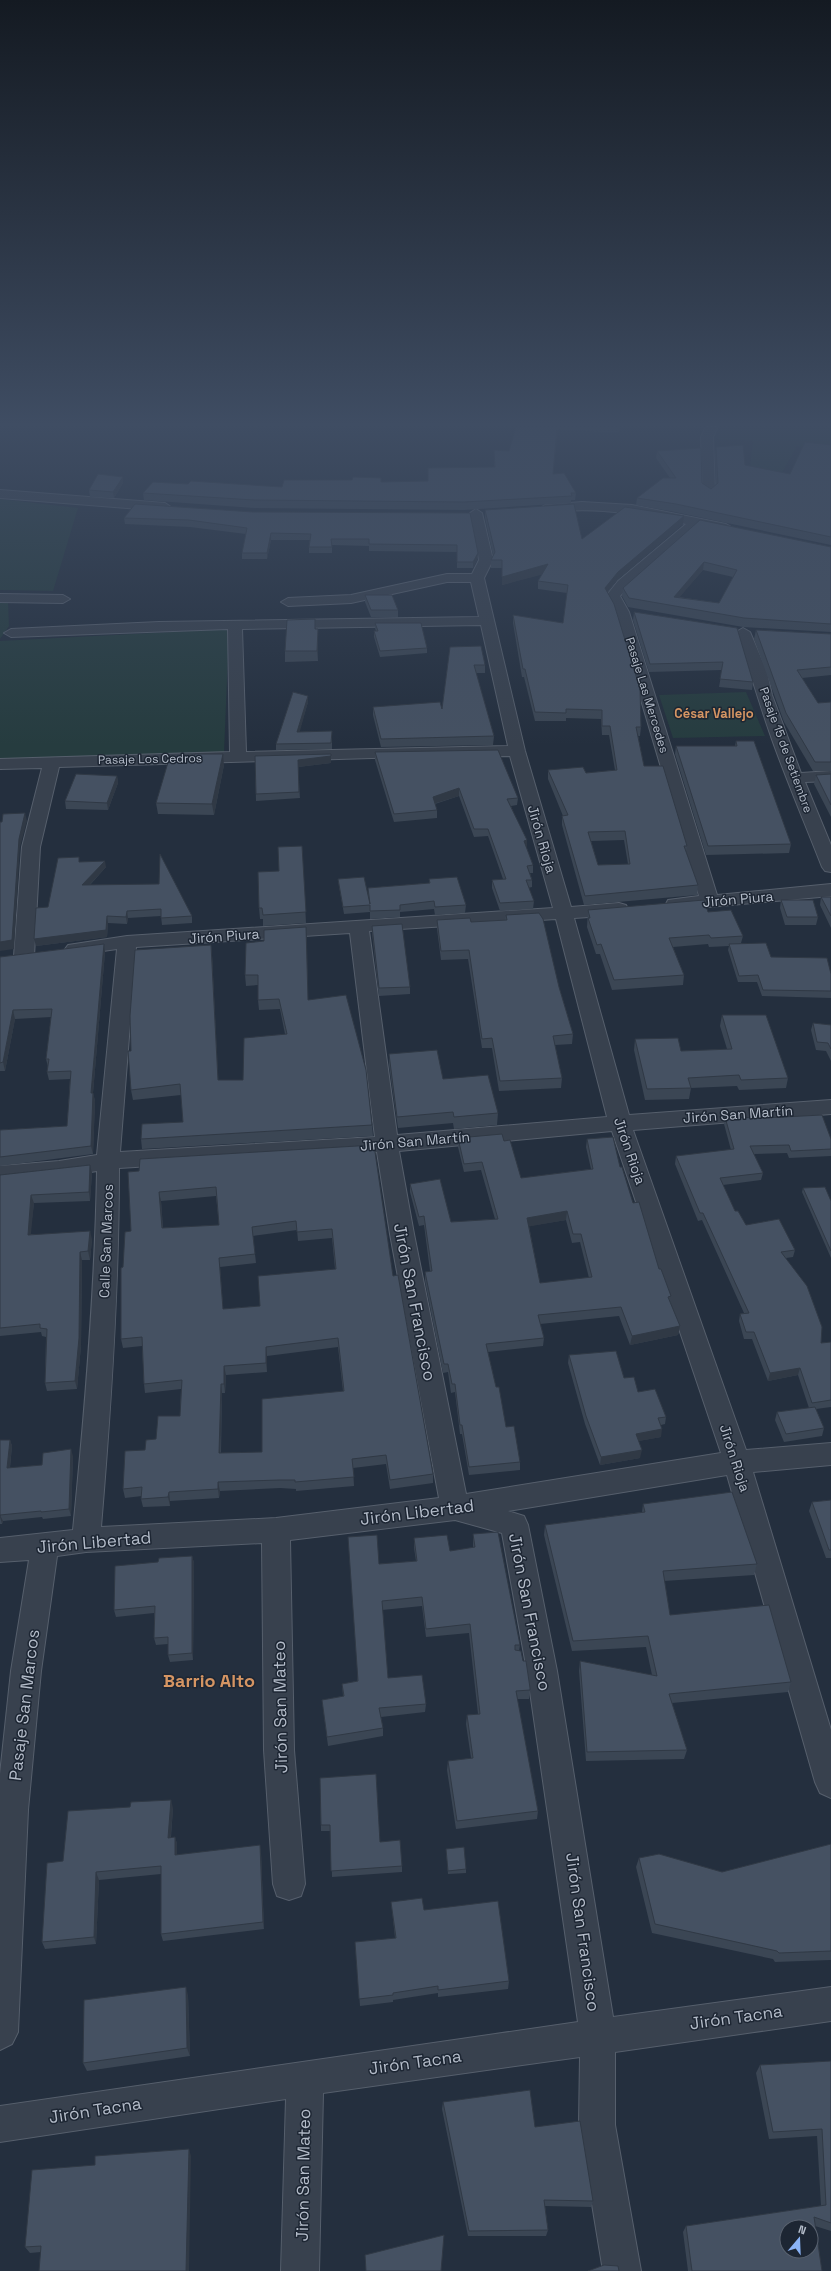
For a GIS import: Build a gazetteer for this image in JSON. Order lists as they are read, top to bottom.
{
  "streets": {
    "street": [
      "Pasaje Las Mercedes",
      "Pasaje 15 de Setiembre",
      "Pasaje Los Cedros",
      "Jirón Rioja",
      "Jirón Piura",
      "Jirón San Martín",
      "Calle San Marcos",
      "Jirón San Francisco",
      "Jirón Libertad",
      "Pasaje San Marcos",
      "Jirón San Mateo",
      "Jirón Tacna"
    ]
  },
  "crossings": [
    ["Pasaje Las Mercedes", "Jirón Piura"],
    ["Pasaje Los Cedros", "Jirón Rioja"],
    ["Jirón Rioja", "Jirón Piura"],
    ["Jirón Rioja", "Jirón San Martín"],
    ["Jirón Rioja", "Jirón Libertad"],
    ["Jirón Piura", "Calle San Marcos"],
    ["Jirón Piura", "Jirón San Francisco"],
    ["Jirón San Martín", "Calle San Marcos"],
    ["Jirón San Martín", "Jirón San Francisco"],
    ["Calle San Marcos", "Jirón Libertad"],
    ["Jirón San Francisco", "Jirón Libertad"],
    ["Jirón San Francisco", "Jirón Tacna"],
    ["Jirón Libertad", "Pasaje San Marcos"],
    ["Jirón Libertad", "Jirón San Mateo"],
    ["Jirón San Mateo", "Jirón Tacna"]
  ],
  "districts": ["César Vallejo", "Barrio Alto"],
  "north": "top"
}
